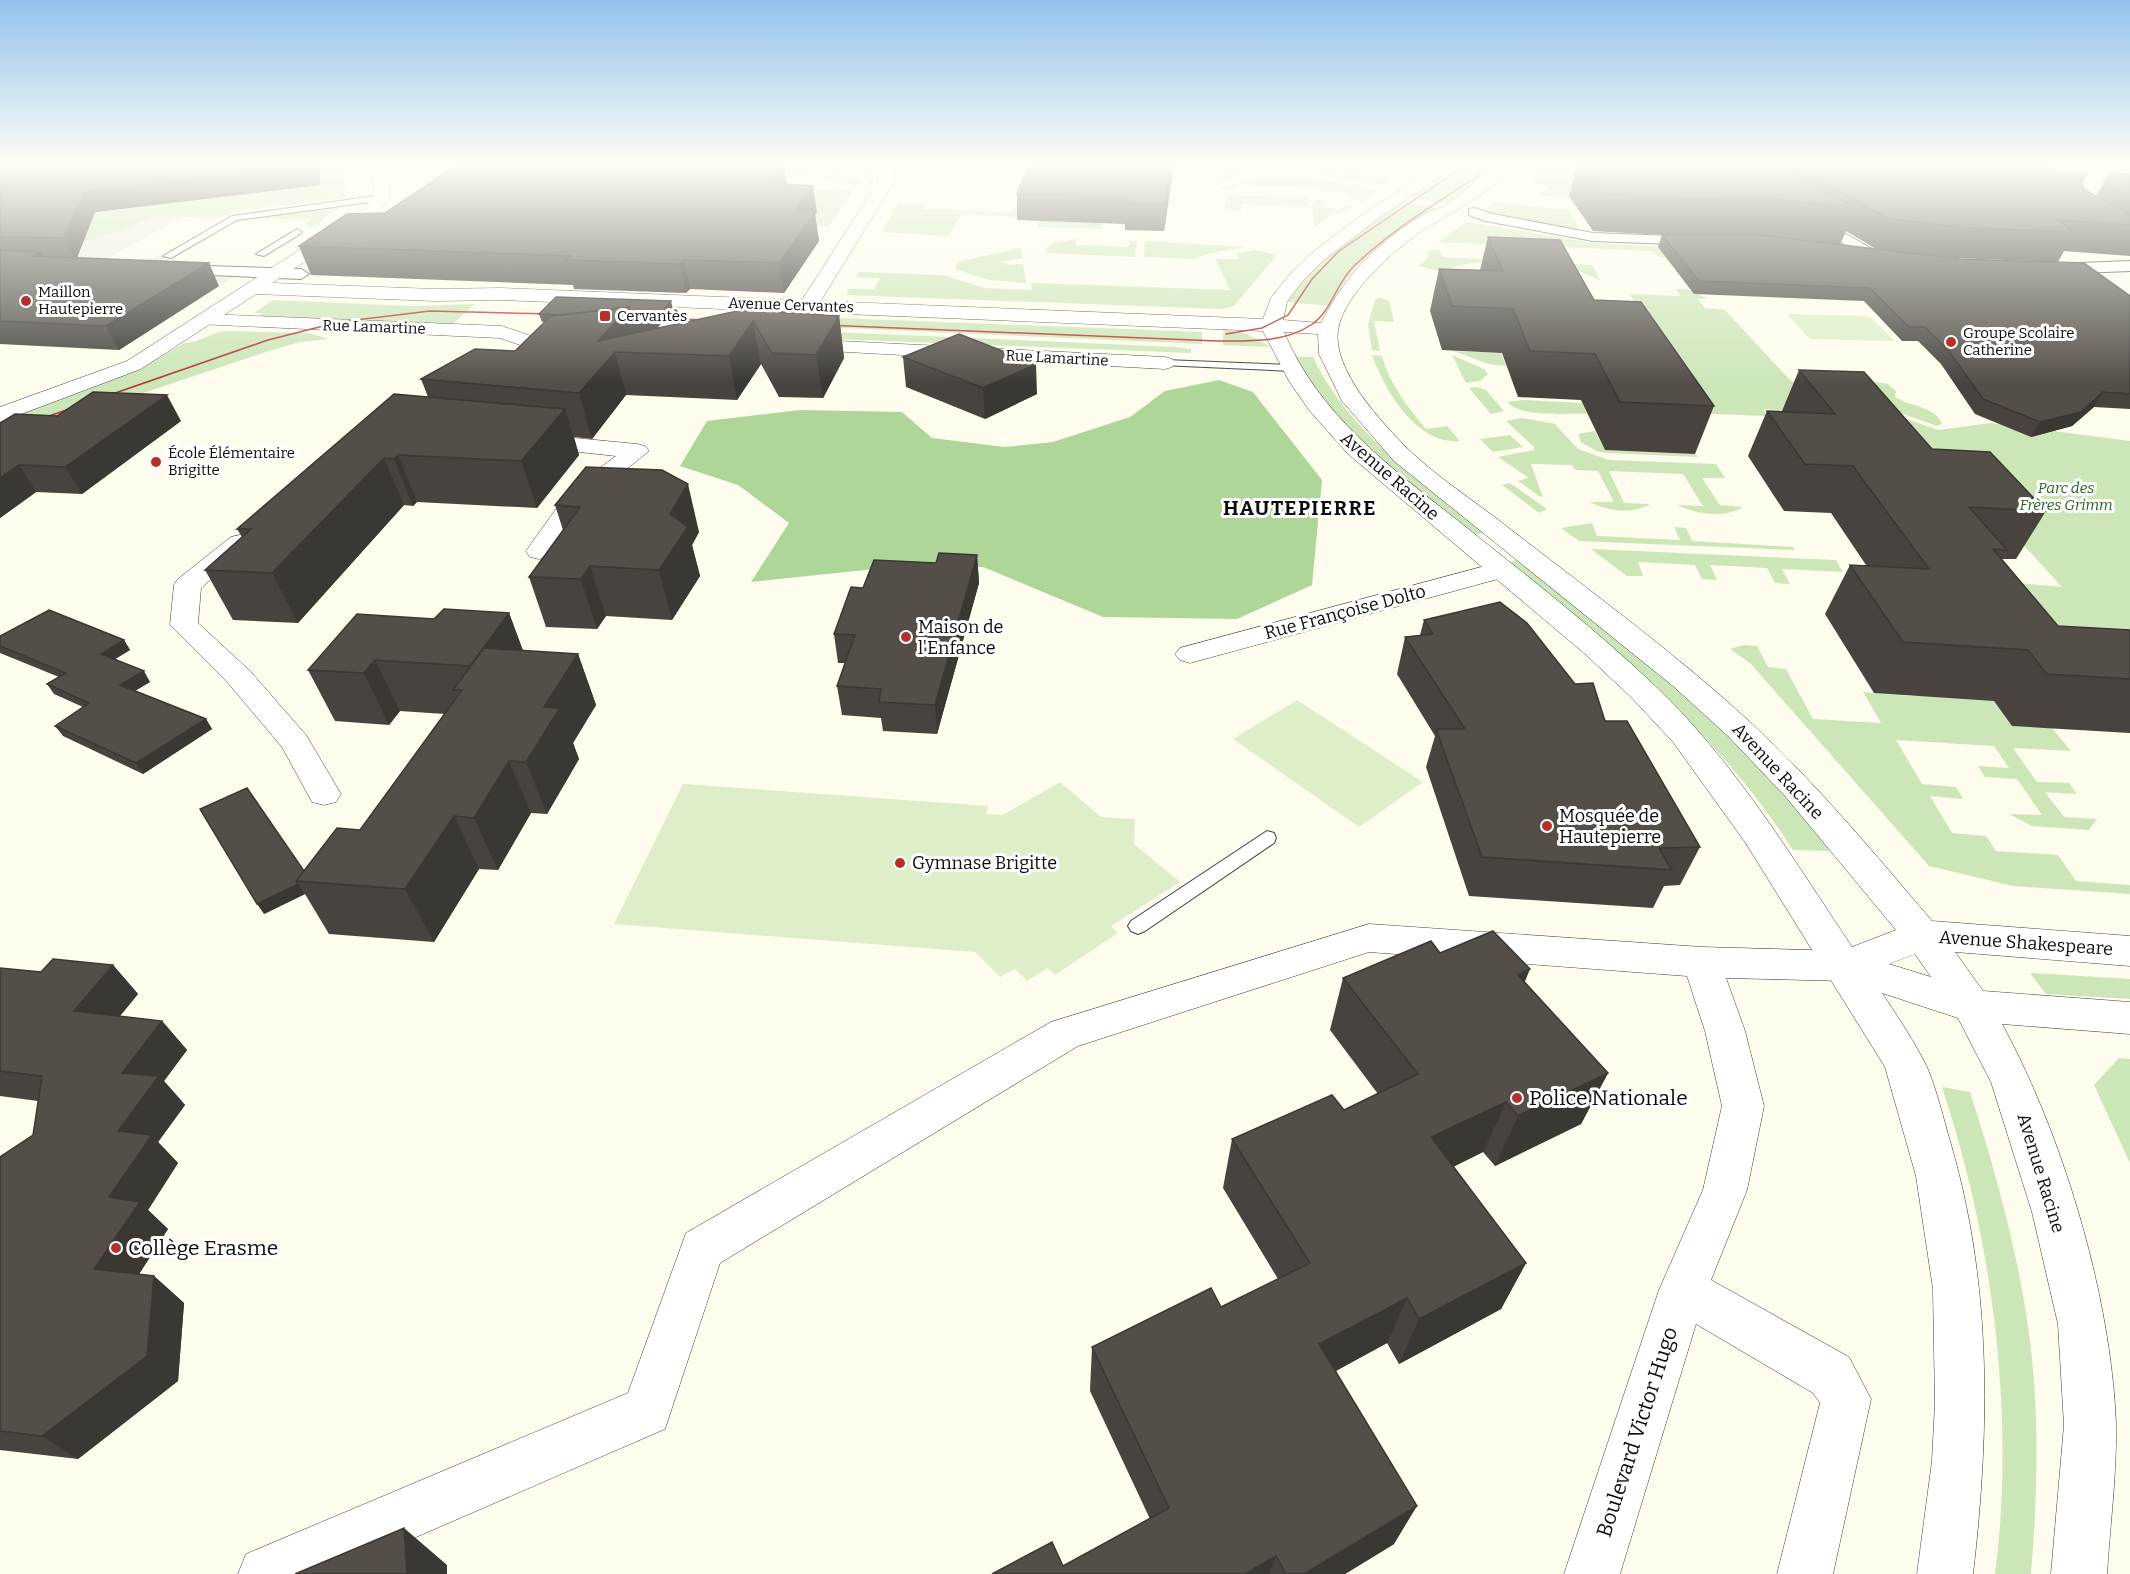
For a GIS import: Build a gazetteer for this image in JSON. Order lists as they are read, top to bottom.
{
  "streets": {
    "street": [
      "Avenue Cervantes",
      "Rue Lamartine",
      "Avenue Racine",
      "Rue Françoise Dolto",
      "Avenue Shakespeare",
      "Boulevard Victor Hugo"
    ]
  },
  "crossings": [
    ["Avenue Cervantes", "Avenue Racine"],
    ["Rue Lamartine", "Avenue Racine"],
    ["Avenue Racine", "Rue Françoise Dolto"],
    ["Avenue Racine", "Avenue Shakespeare"]
  ],
  "districts": ["HAUTEPIERRE"],
  "parks": ["Parc des Frères Grimm"],
  "places": {
    "other": [
      "Maillon Hautepierre",
      "Groupe Scolaire Catherine",
      "École Élémentaire Brigitte",
      "Maison de l'Enfance",
      "Mosquée de Hautepierre",
      "Gymnase Brigitte",
      "Police Nationale",
      "Collège Erasme"
    ],
    "transit": ["Cervantès"]
  }
}
